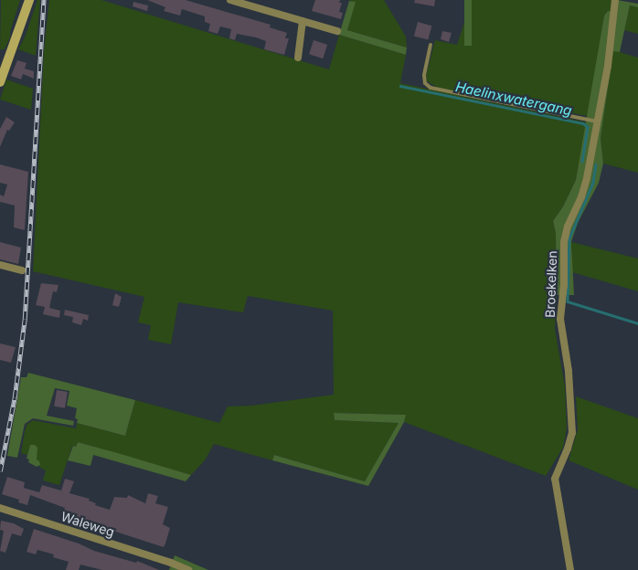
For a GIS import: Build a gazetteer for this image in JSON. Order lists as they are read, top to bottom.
{
  "streets": {
    "street": ["Broekelken", "Waleweg"]
  },
  "water": ["Haelinxwatergang"]
}
